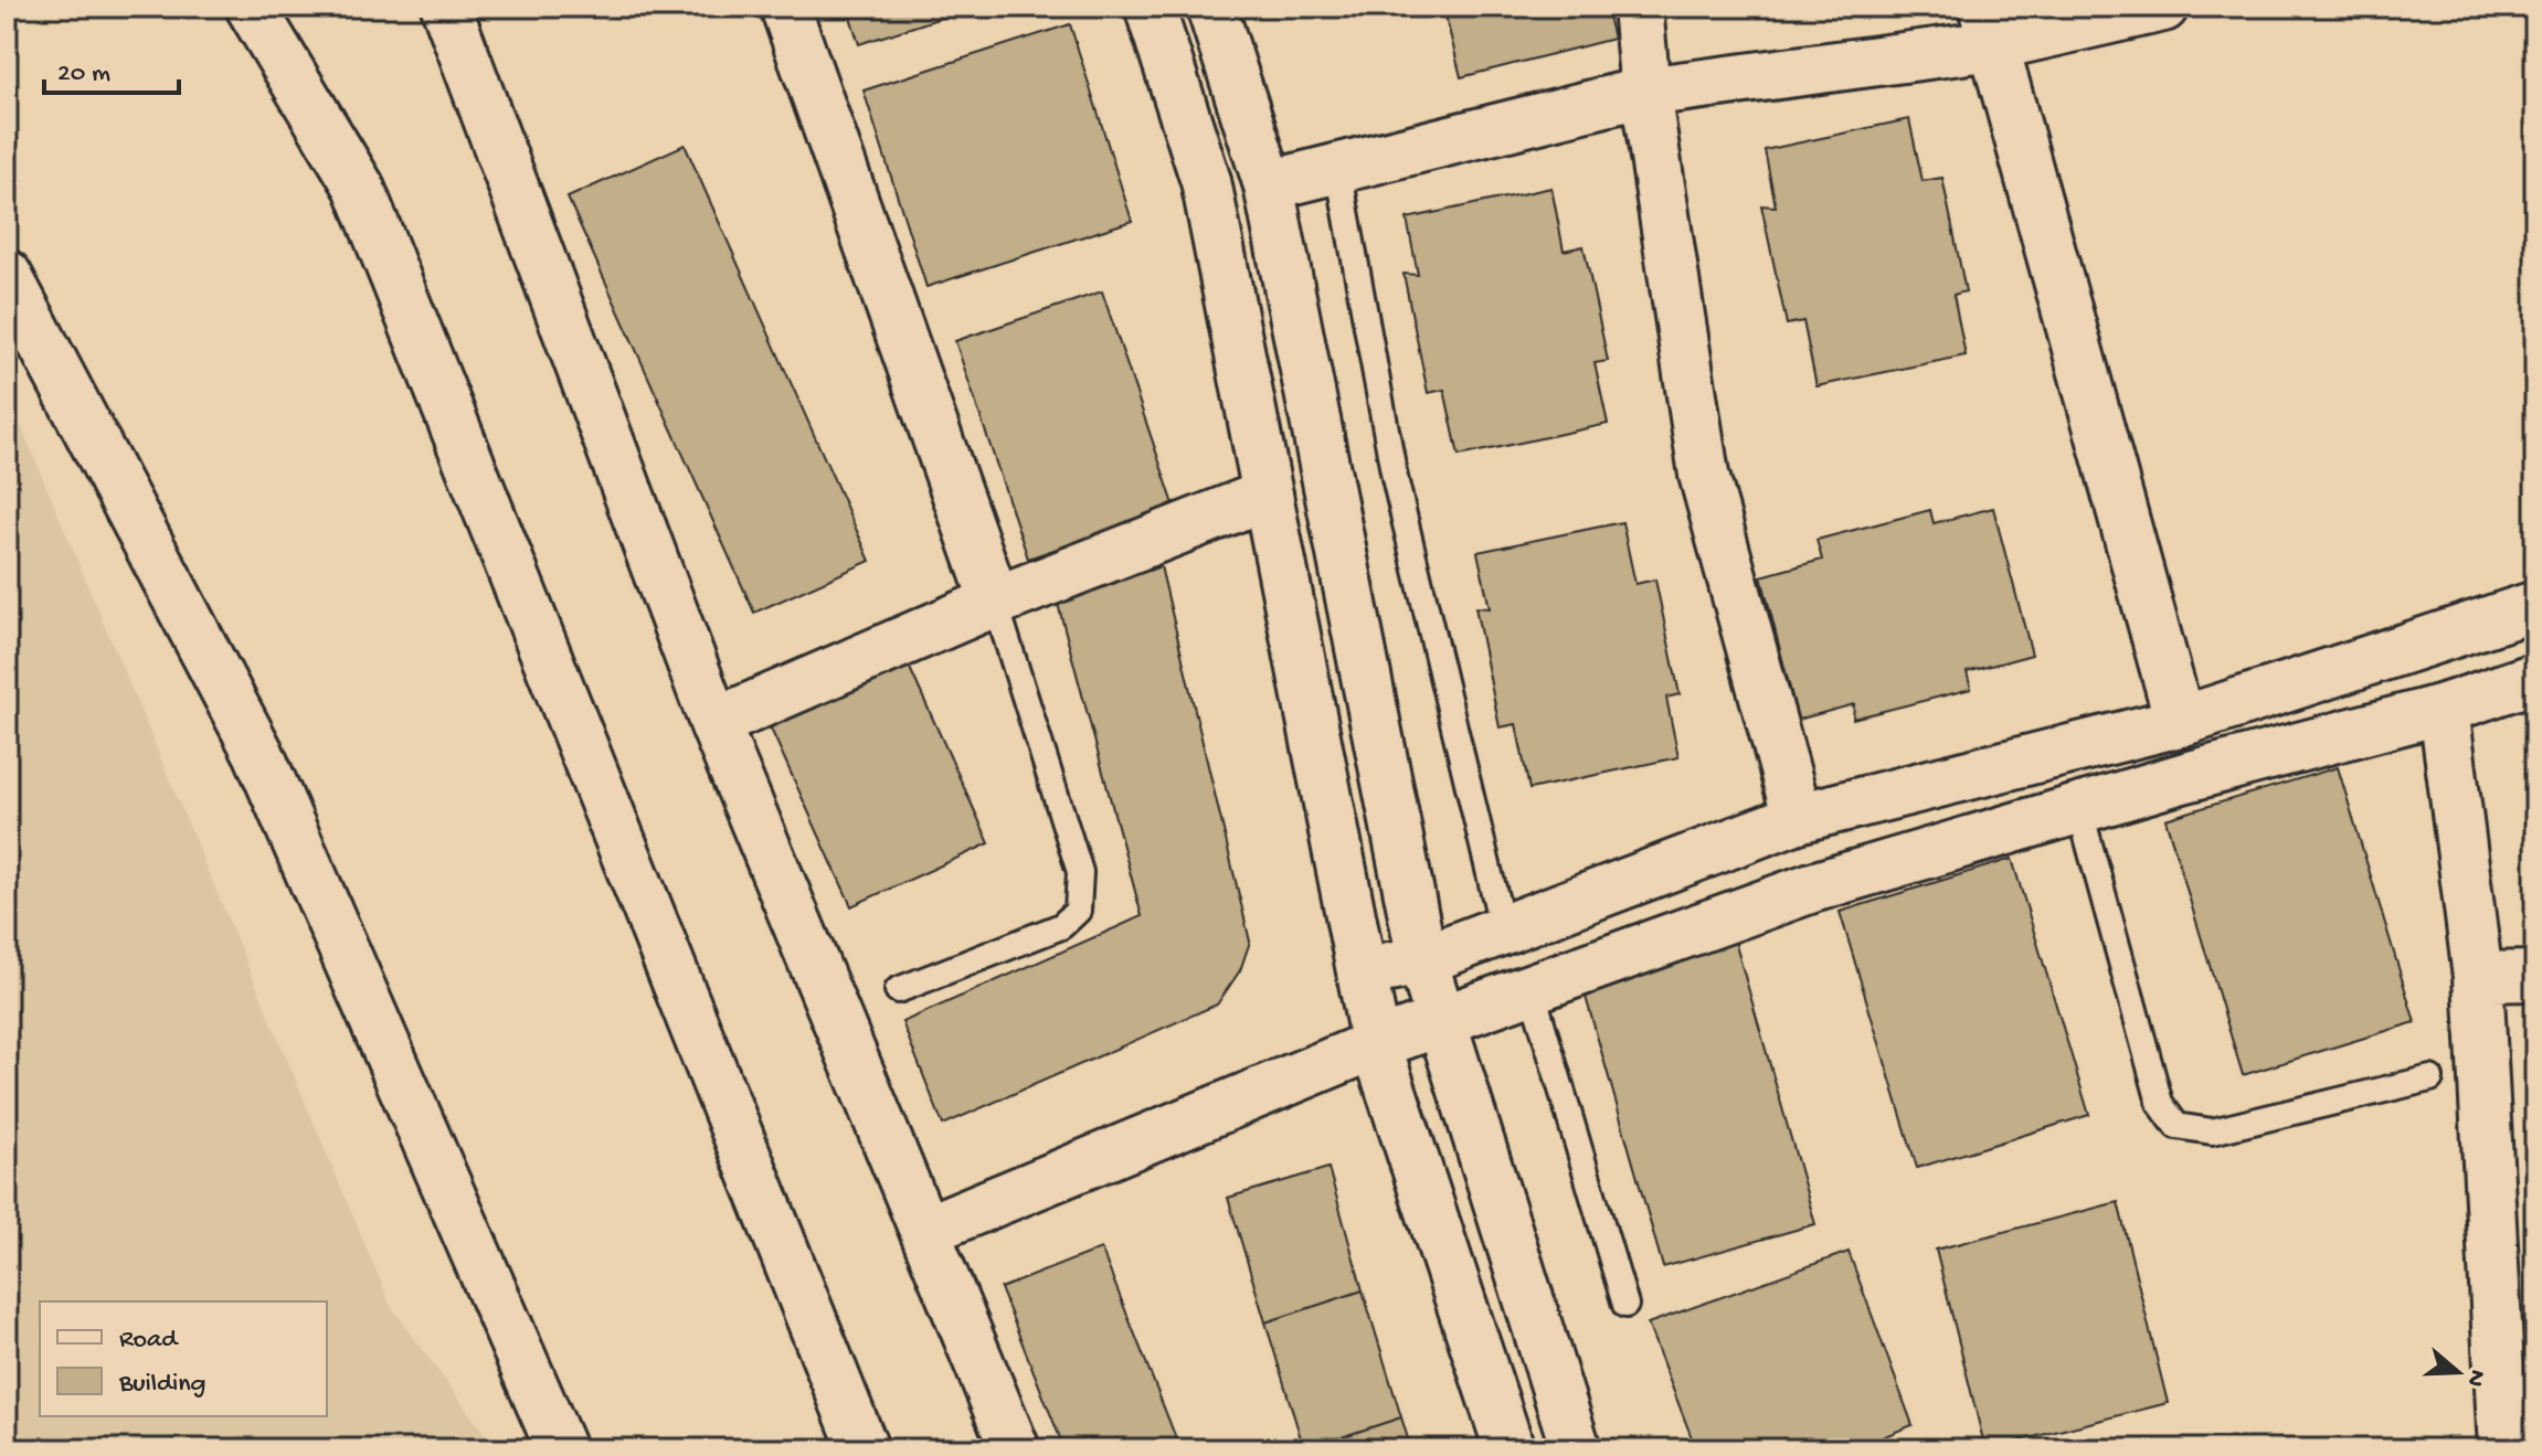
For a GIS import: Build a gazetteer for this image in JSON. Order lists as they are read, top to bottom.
{
  "legend": ["Road", "Building"],
  "scale_bar": "20 m",
  "north": "right"
}
